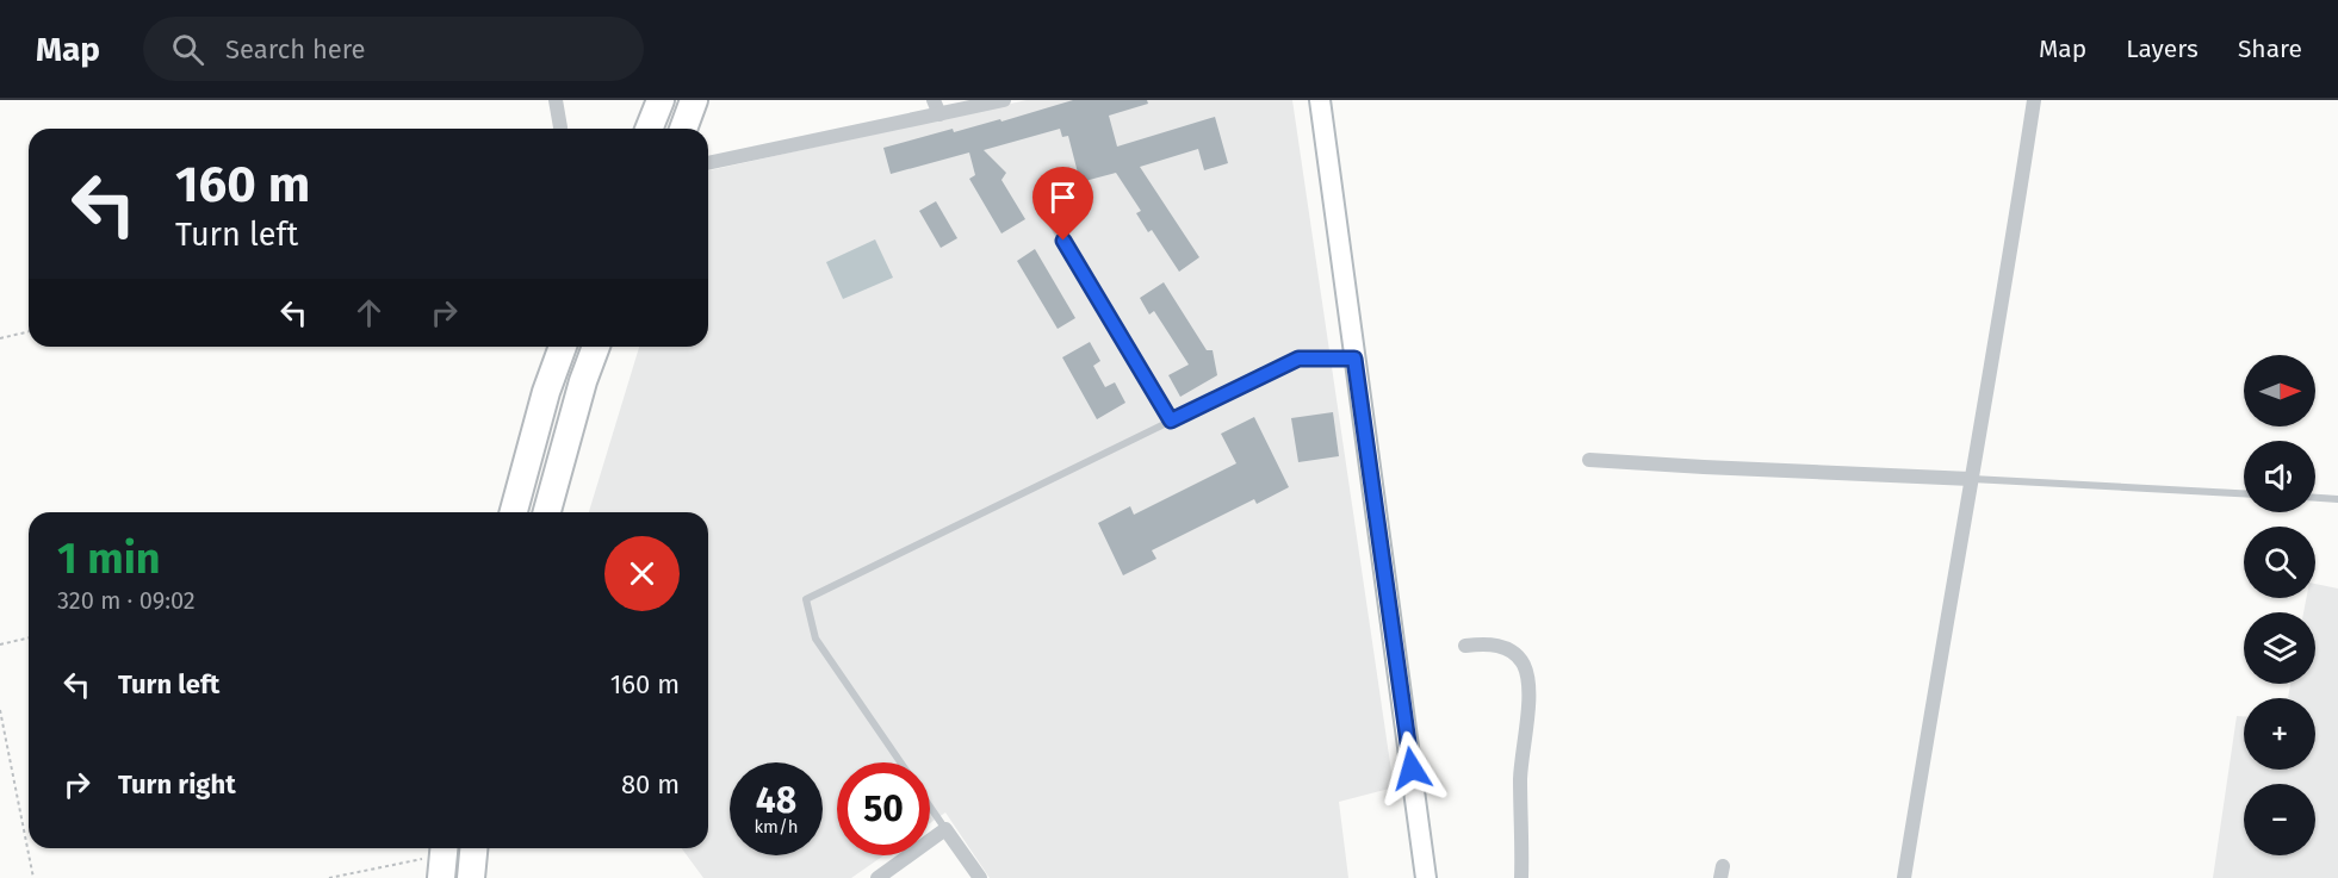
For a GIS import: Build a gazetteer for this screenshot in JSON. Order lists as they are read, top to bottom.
{
  "north": "right",
  "page": {
    "header": "Map",
    "search": "Search here",
    "nav": ["Map", "Layers", "Share"],
    "turn": ["160 m", "Turn left"],
    "map_buttons": ["+", "−"],
    "heading": ["1 min", "320 m · 09:02"],
    "list": [
      {
        "name": "Turn left",
        "value": "160 m"
      },
      {
        "name": "Turn right",
        "value": "80 m"
      }
    ],
    "speed": "48 km/h",
    "limit": "50"
  }
}
